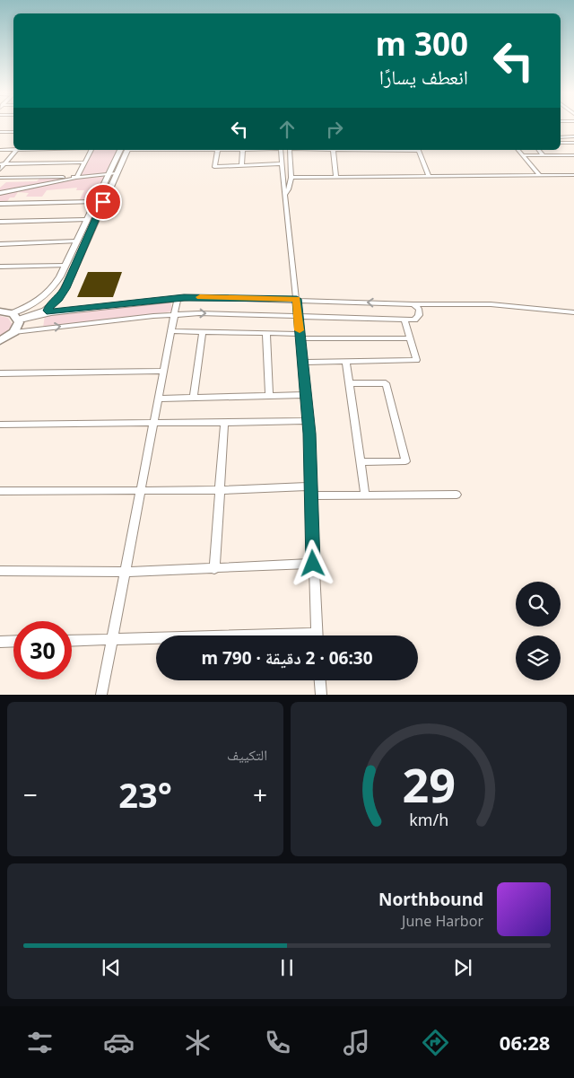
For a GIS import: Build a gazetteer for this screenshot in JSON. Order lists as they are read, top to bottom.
{
  "page": {
    "turn": ["300 m", "انعطف يسارًا"],
    "limit": "30",
    "trip": "06:30 · 2 دقيقة · 790 m",
    "tile": "التكييف",
    "heat": ["−", "23°", "+"],
    "song": ["Northbound", "June Harbor"],
    "tabs": "06:28",
    "gauge": ["29", "km/h"]
  }
}
